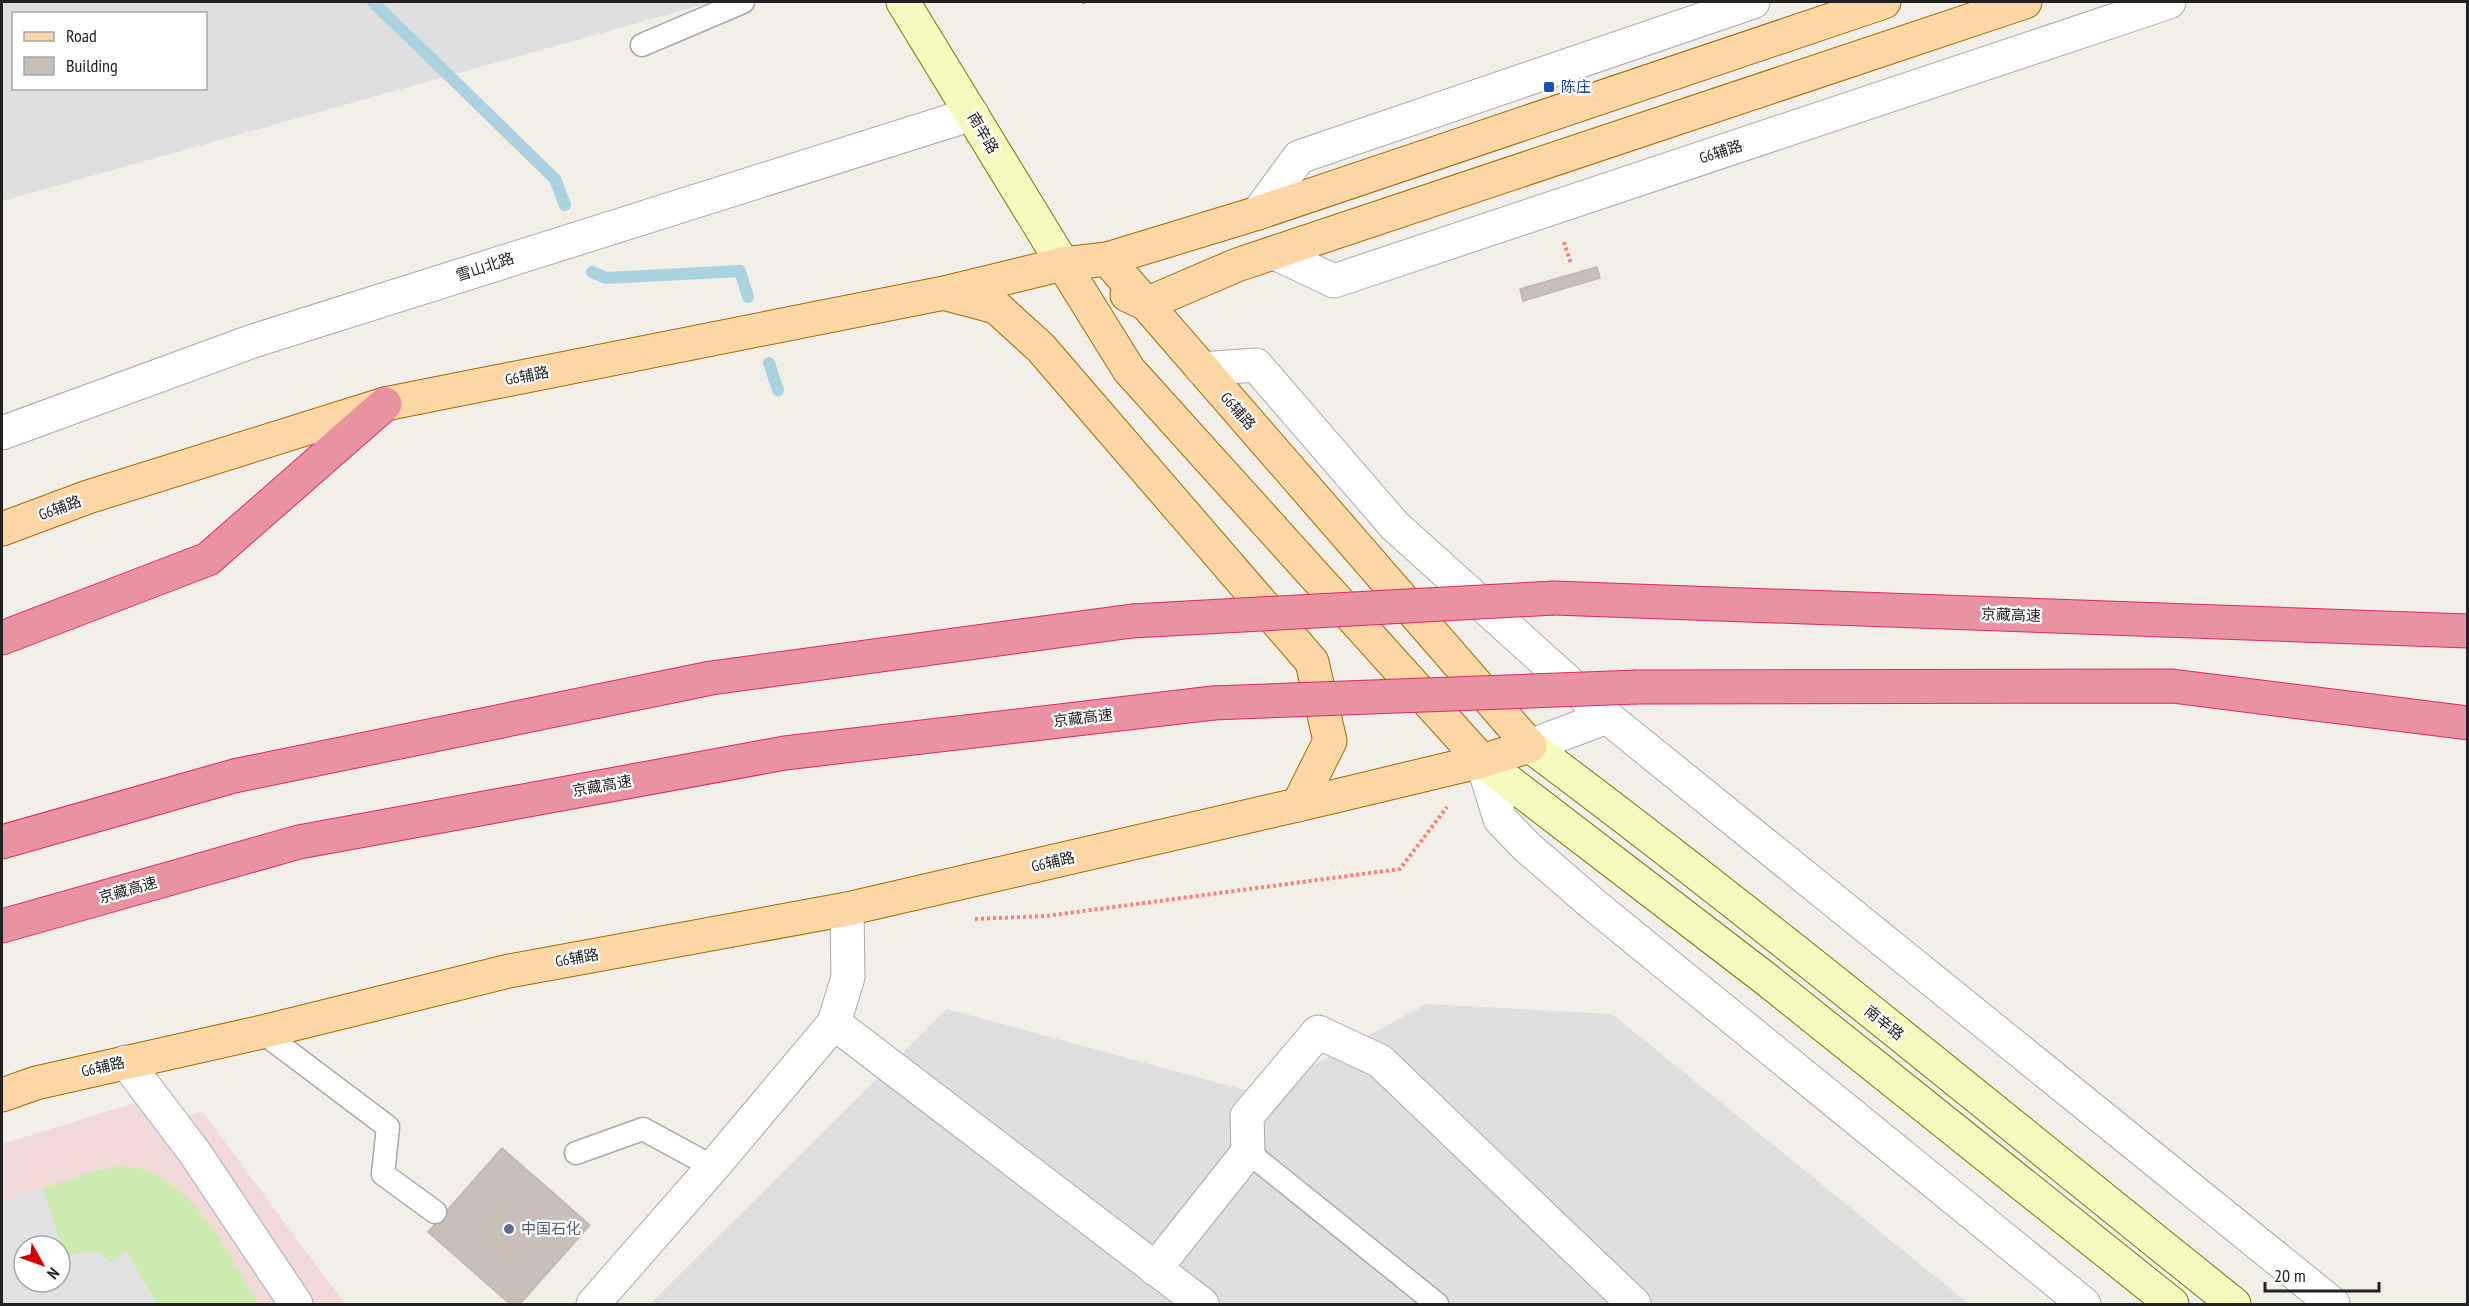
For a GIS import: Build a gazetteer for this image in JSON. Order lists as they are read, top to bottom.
{
  "streets": {
    "highway": ["京藏高速"],
    "main road": ["南辛路", "G6辅路"],
    "street": ["雪山北路"]
  },
  "crossings": [
    ["南辛路", "G6辅路"],
    ["南辛路", "雪山北路"]
  ],
  "places": {
    "transit": ["陈庄"],
    "other": ["中国石化"]
  },
  "legend": ["Road", "Building"],
  "scale_bar": "20 m",
  "north": "bottom right"
}
